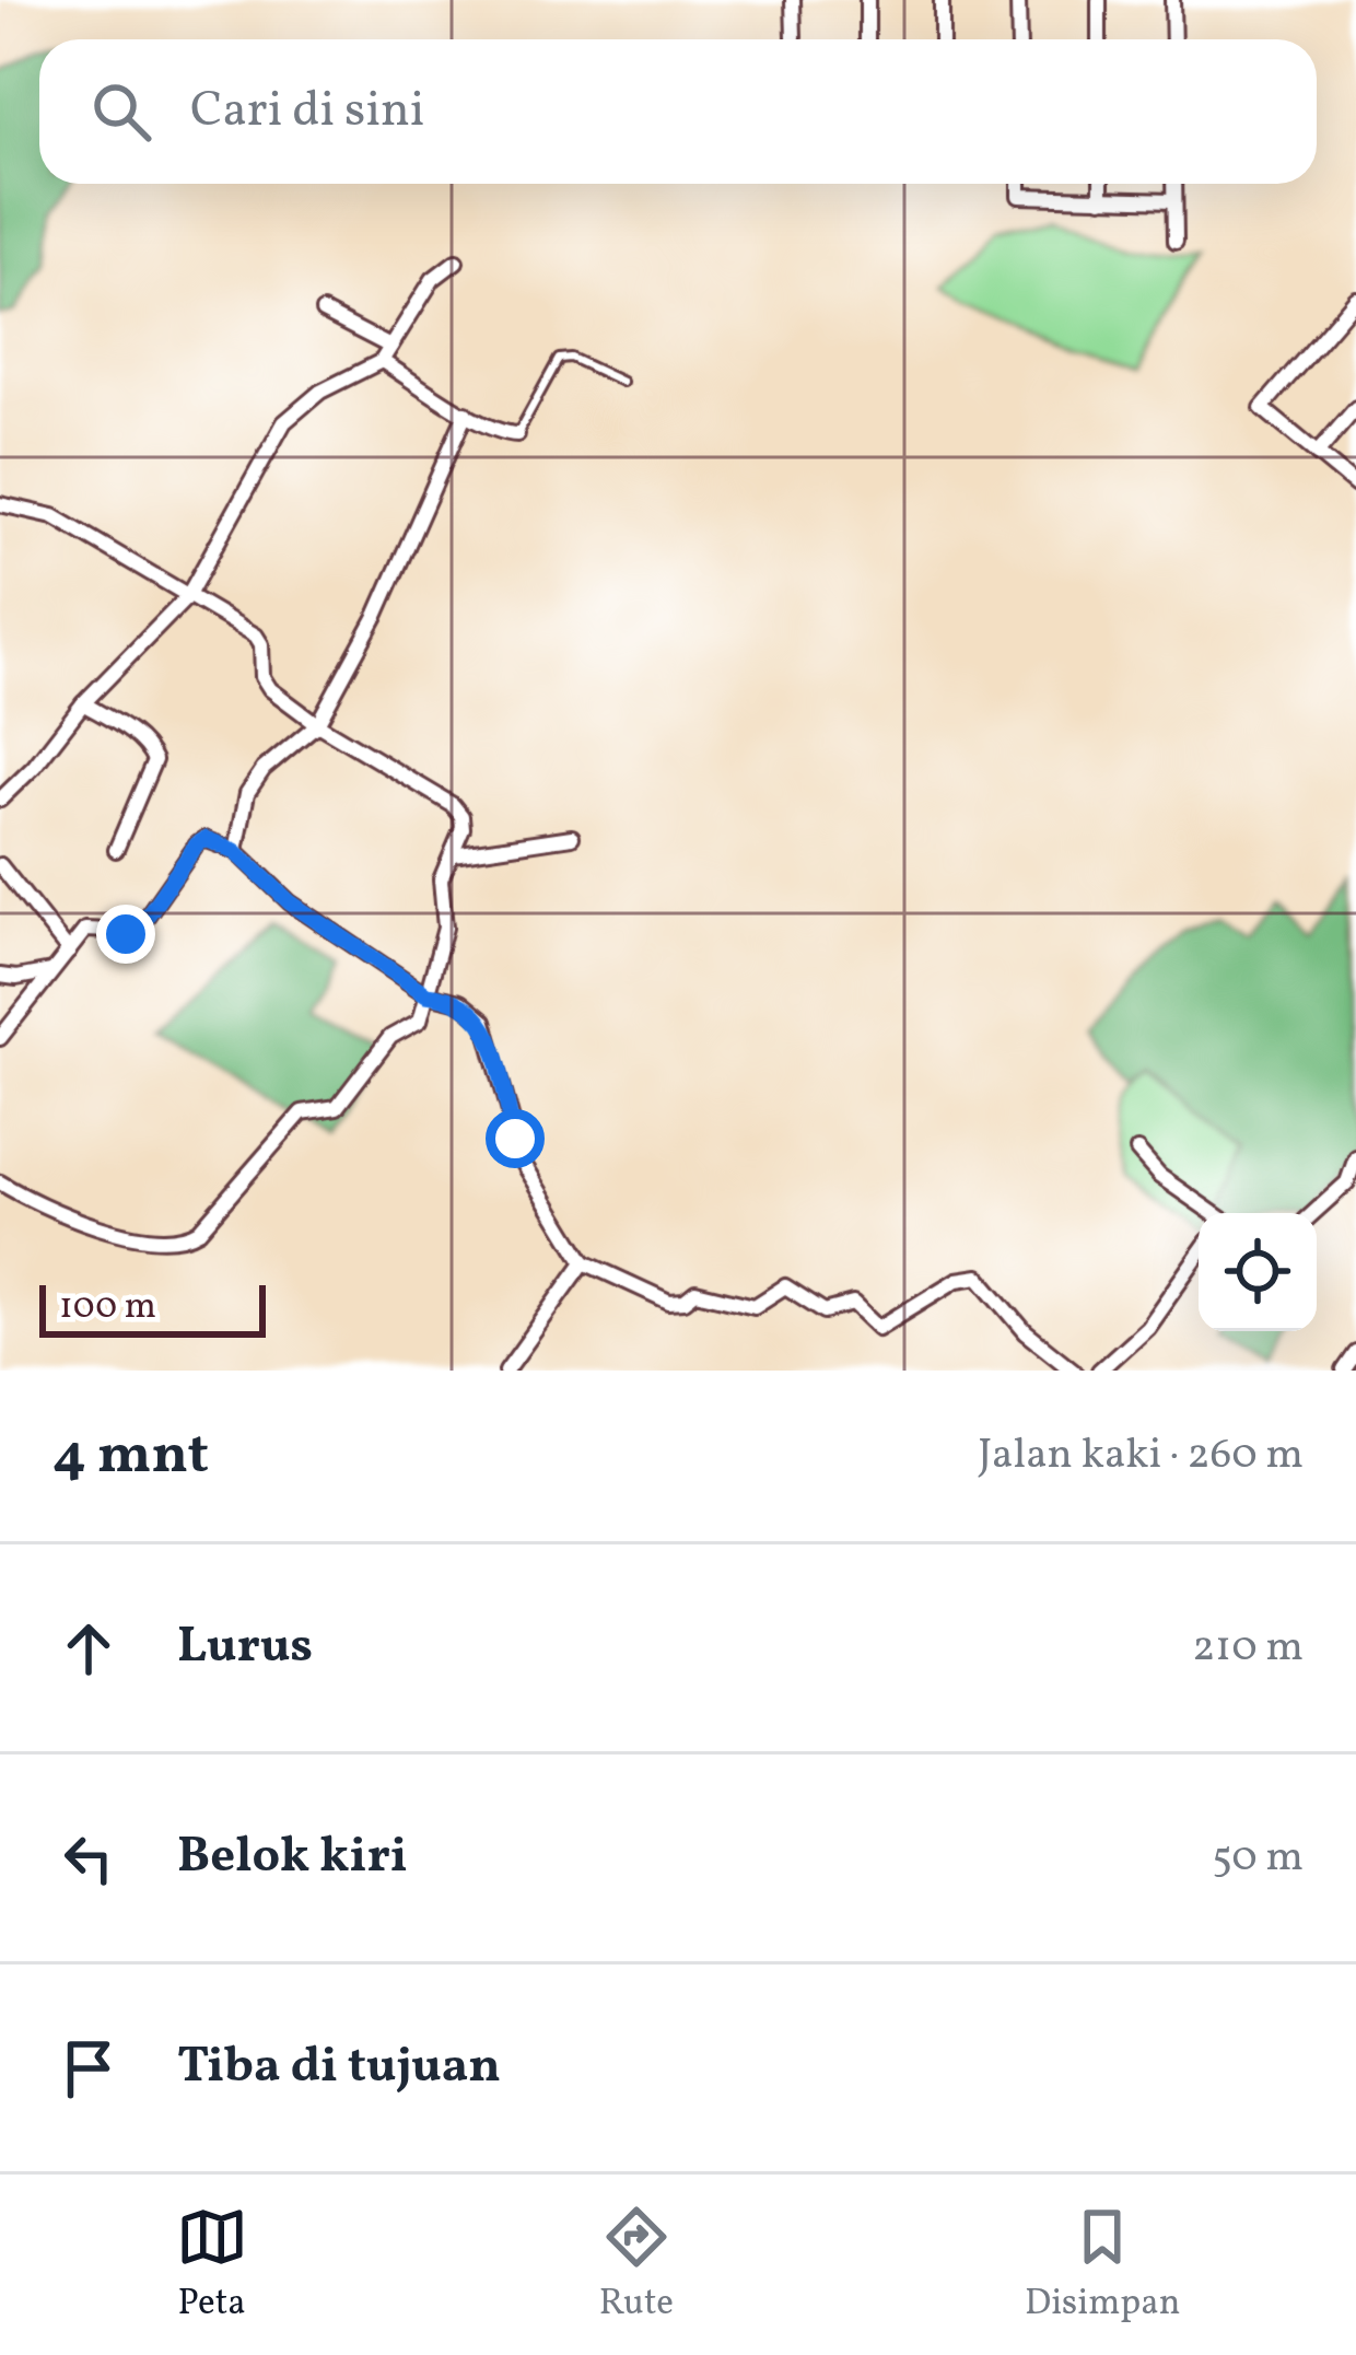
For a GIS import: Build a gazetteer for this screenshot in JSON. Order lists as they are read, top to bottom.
{
  "scale_bar": "100 m",
  "page": {
    "search": "Cari di sini",
    "scale": "100 m",
    "heading": ["4 mnt", "Jalan kaki · 260 m"],
    "list": [
      ["Lurus", "210 m"],
      ["Belok kiri", "50 m"],
      "Tiba di tujuan"
    ],
    "nav": ["Peta", "Rute", "Disimpan"]
  }
}
